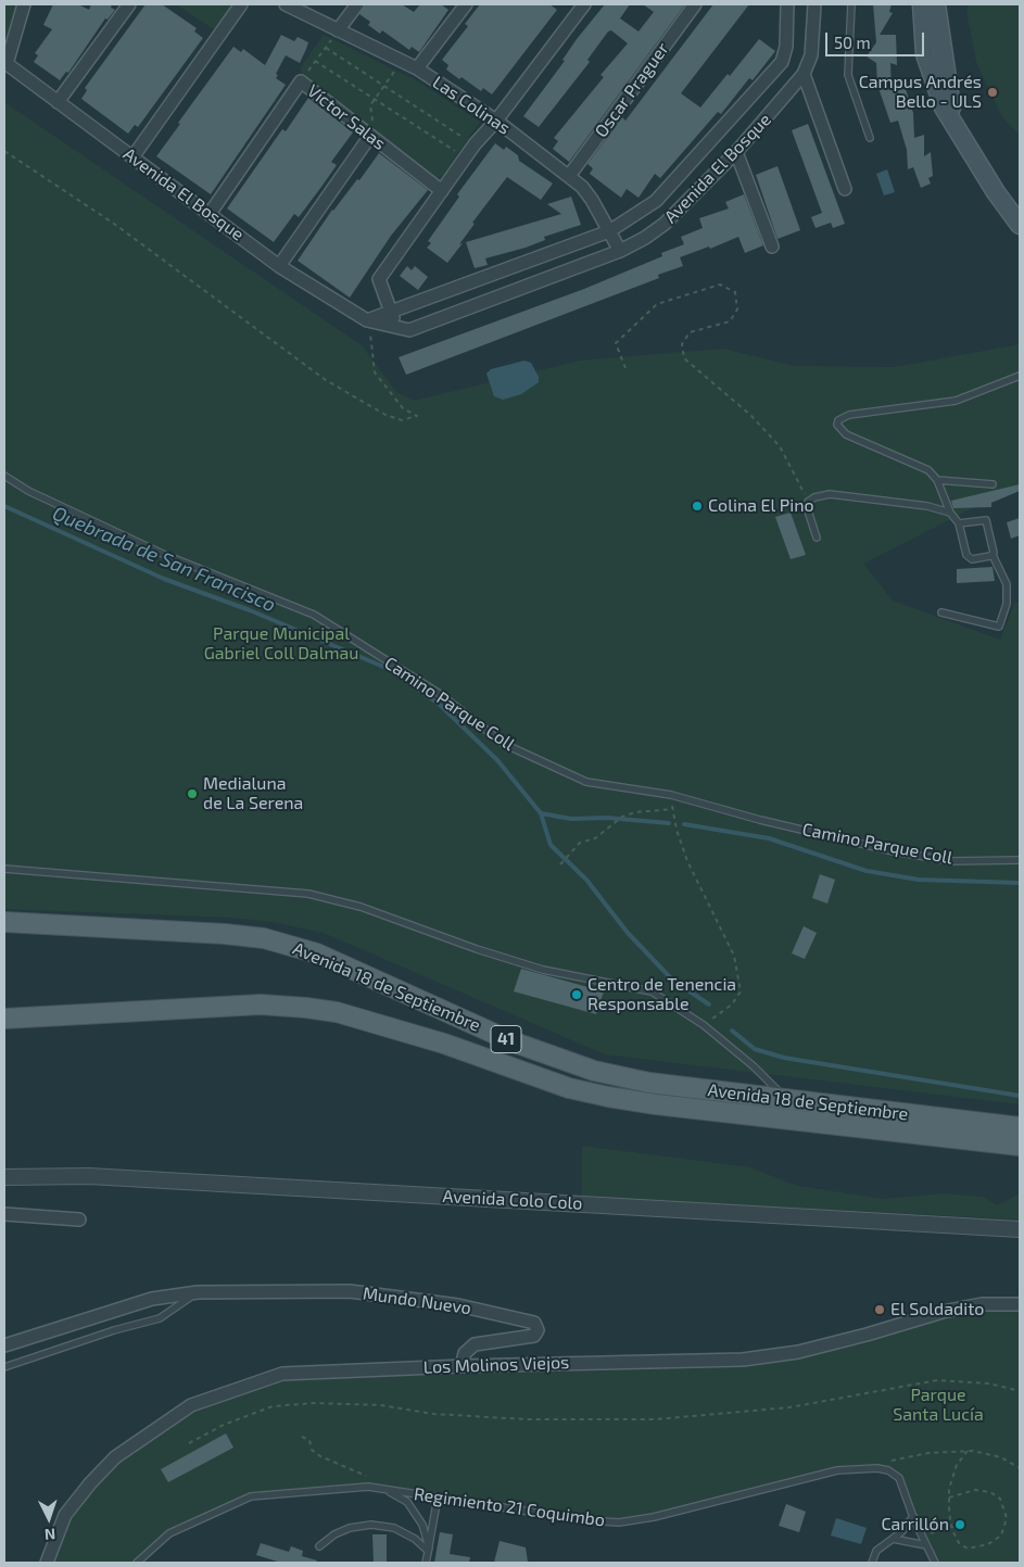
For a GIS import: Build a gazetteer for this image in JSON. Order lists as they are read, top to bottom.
{
  "streets": {
    "main road": ["Avenida 18 de Septiembre", "41"],
    "street": [
      "Oscar Praguer",
      "Las Colinas",
      "Víctor Salas",
      "Avenida El Bosque",
      "Avenida Colo Colo",
      "Mundo Nuevo",
      "Los Molinos Viejos"
    ],
    "lane": ["Camino Parque Coll", "Regimiento 21 Coquimbo"]
  },
  "crossings": [
    ["Oscar Praguer", "Las Colinas"],
    ["Las Colinas", "Avenida El Bosque"],
    ["Víctor Salas", "Avenida El Bosque"],
    ["Mundo Nuevo", "Los Molinos Viejos"]
  ],
  "water": ["Quebrada de San Francisco"],
  "parks": ["Parque Municipal Gabriel Coll Dalmau", "Parque Santa Lucía"],
  "places": [
    "Campus Andrés Bello - ULS",
    "Colina El Pino",
    "Medialuna de La Serena",
    "Centro de Tenencia Responsable",
    "El Soldadito",
    "Carrillón"
  ],
  "scale_bar": "50 m",
  "north": "bottom"
}
